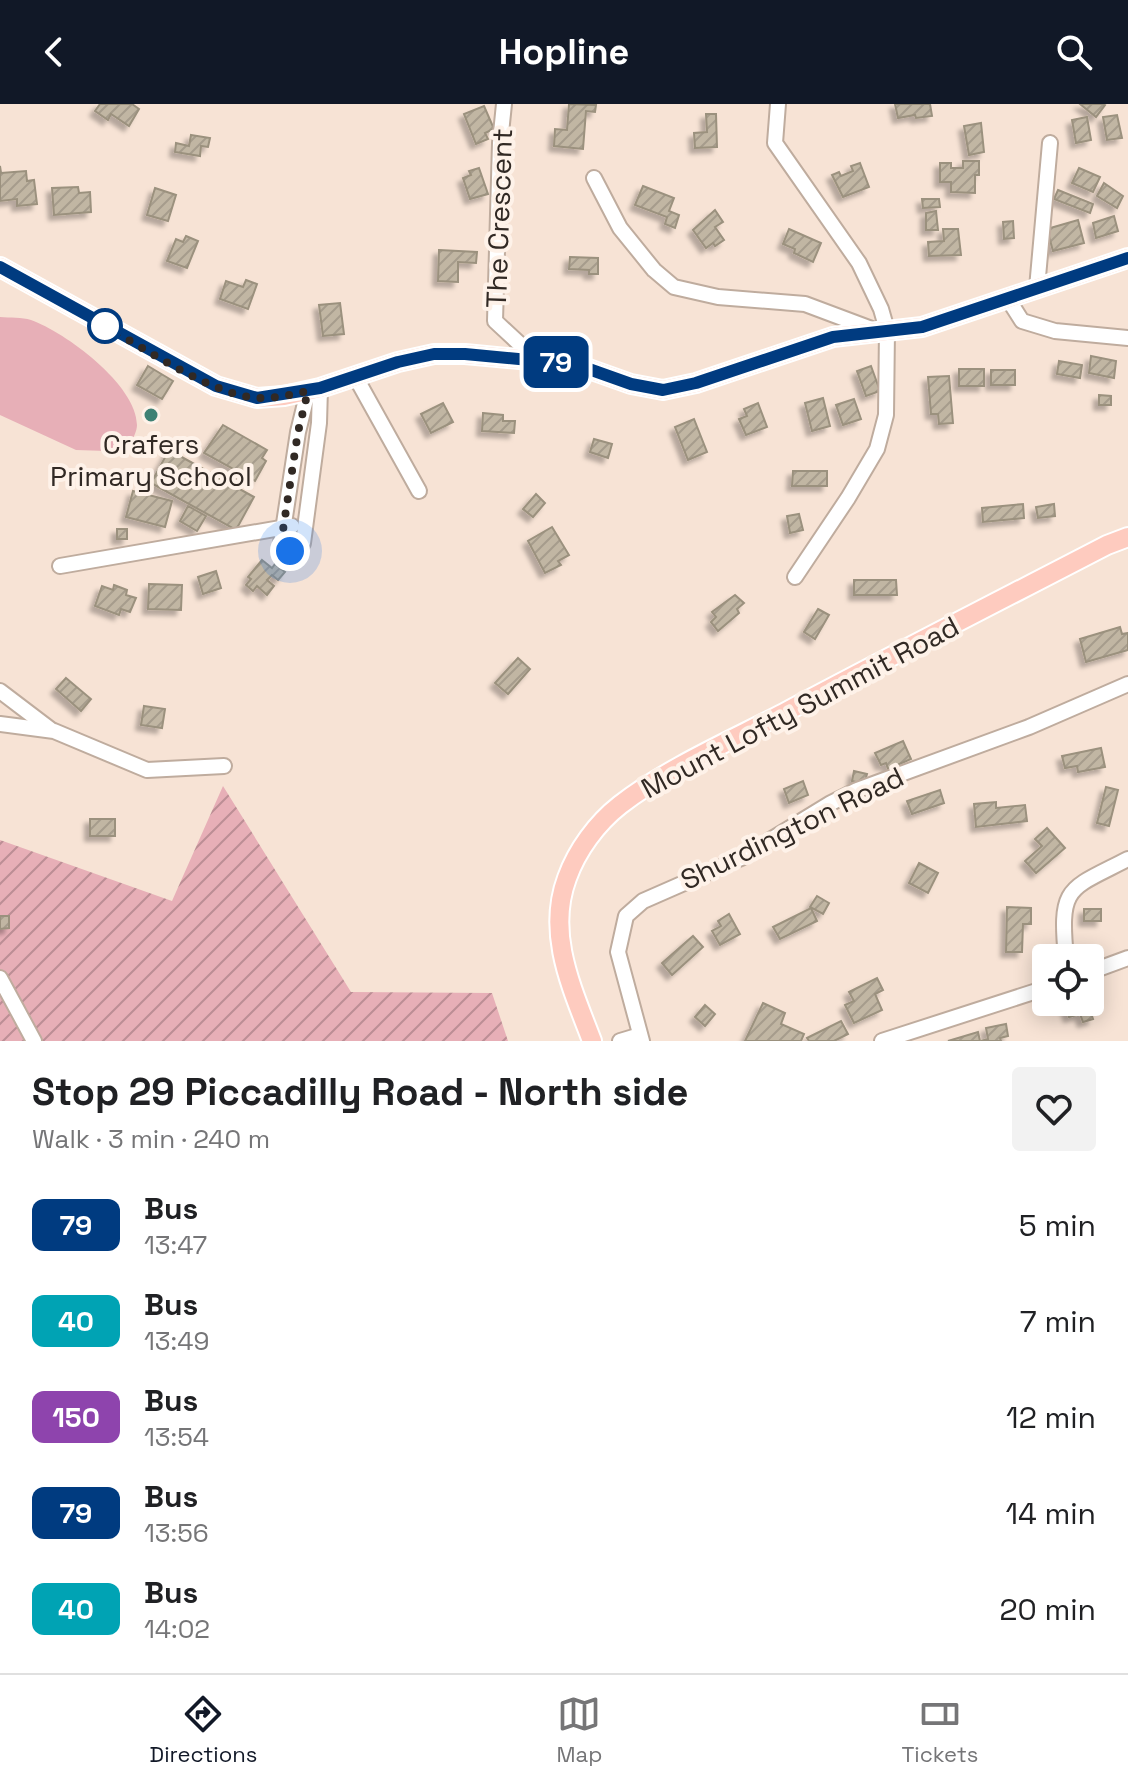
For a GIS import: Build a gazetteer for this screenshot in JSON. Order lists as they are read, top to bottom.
{
  "streets": {
    "main road": ["Mount Lofty Summit Road"],
    "street": ["The Crescent", "Shurdington Road"]
  },
  "places": ["Crafers Primary School"],
  "lines": ["bus line 79"],
  "page": {
    "header": "Hopline",
    "on_map": "79",
    "heading": ["Stop 29 Piccadilly Road - North side", "Walk · 3 min · 240 m"],
    "list": [
      {
        "mark": "79",
        "name": "Bus",
        "note": "13:47",
        "value": "5 min"
      },
      {
        "mark": "40",
        "name": "Bus",
        "note": "13:49",
        "value": "7 min"
      },
      {
        "mark": "150",
        "name": "Bus",
        "note": "13:54",
        "value": "12 min"
      },
      {
        "mark": "79",
        "name": "Bus",
        "note": "13:56",
        "value": "14 min"
      },
      {
        "mark": "40",
        "name": "Bus",
        "note": "14:02",
        "value": "20 min"
      }
    ],
    "tabs": ["Directions", "Map", "Tickets"]
  }
}
